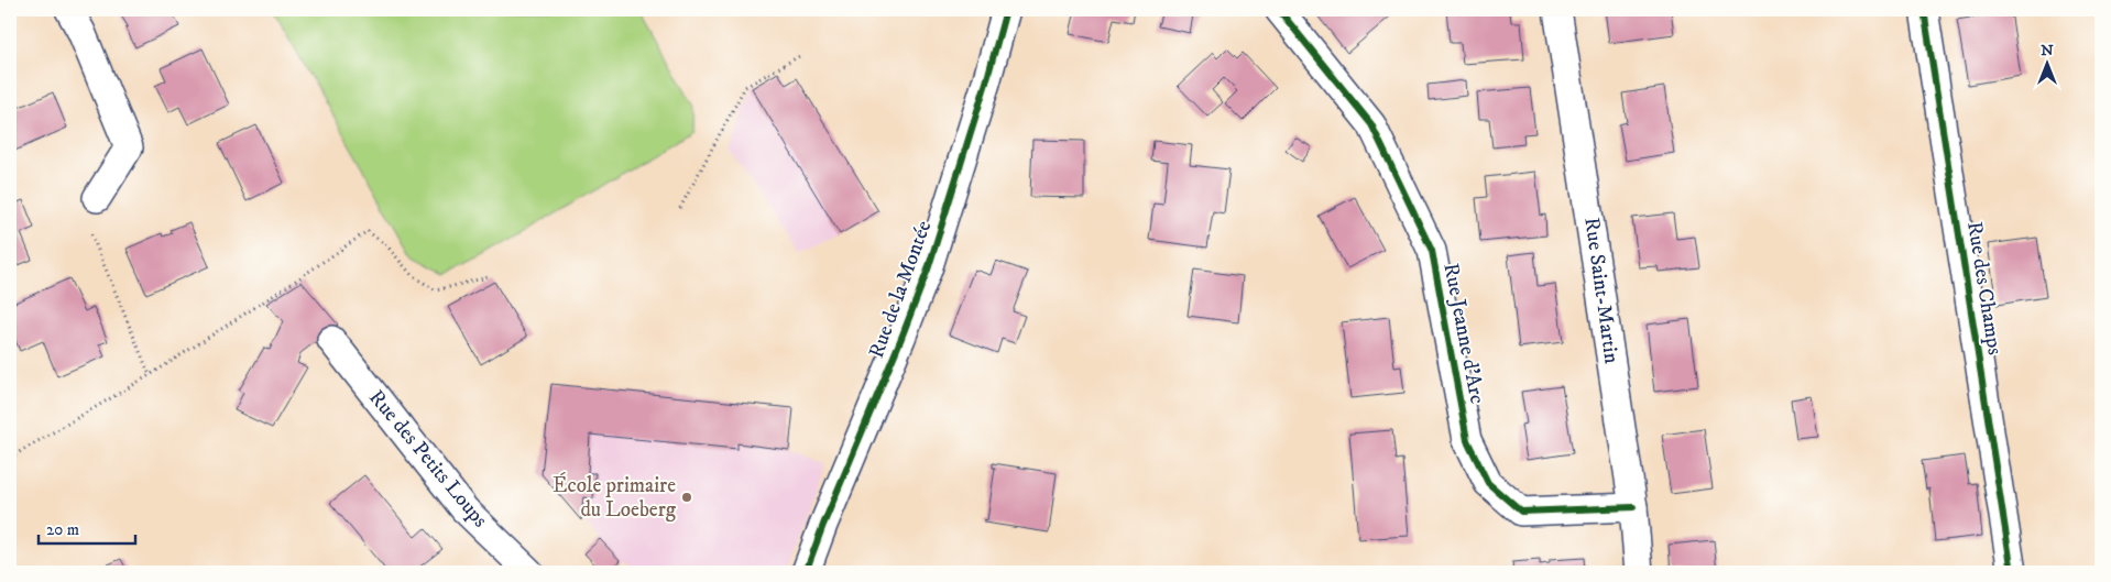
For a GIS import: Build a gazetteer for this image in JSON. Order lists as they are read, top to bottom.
{
  "streets": {
    "street": [
      "Rue des Champs",
      "Rue de la Montée",
      "Rue Saint-Martin",
      "Rue Jeanne d'Arc",
      "Rue des Petits Loups"
    ]
  },
  "crossings": [
    ["Rue Saint-Martin", "Rue Jeanne d'Arc"]
  ],
  "places": ["École primaire du Loeberg"],
  "scale_bar": "20 m",
  "north": "top"
}
